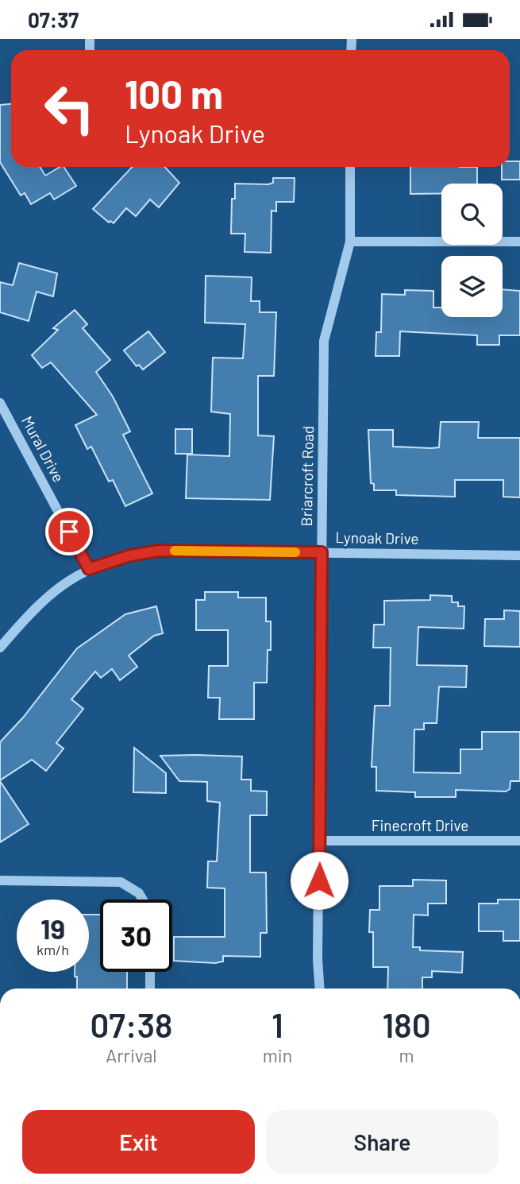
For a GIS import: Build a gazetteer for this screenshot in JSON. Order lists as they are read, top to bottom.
{
  "streets": {
    "street": [
      "Mural Drive",
      "Briarcroft Road",
      "Lynoak Drive",
      "Finecroft Drive"
    ]
  },
  "crossings": [
    ["Mural Drive", "Lynoak Drive"],
    ["Briarcroft Road", "Lynoak Drive"],
    ["Briarcroft Road", "Finecroft Drive"]
  ],
  "page": {
    "status": "07:37",
    "turn": ["100 m", "Lynoak Drive"],
    "speed": "19 km/h",
    "limit": "30",
    "eta": [
      "07:38",
      "Arrival",
      "1",
      "min",
      "180",
      "m"
    ],
    "buttons": ["Exit", "Share"]
  }
}
